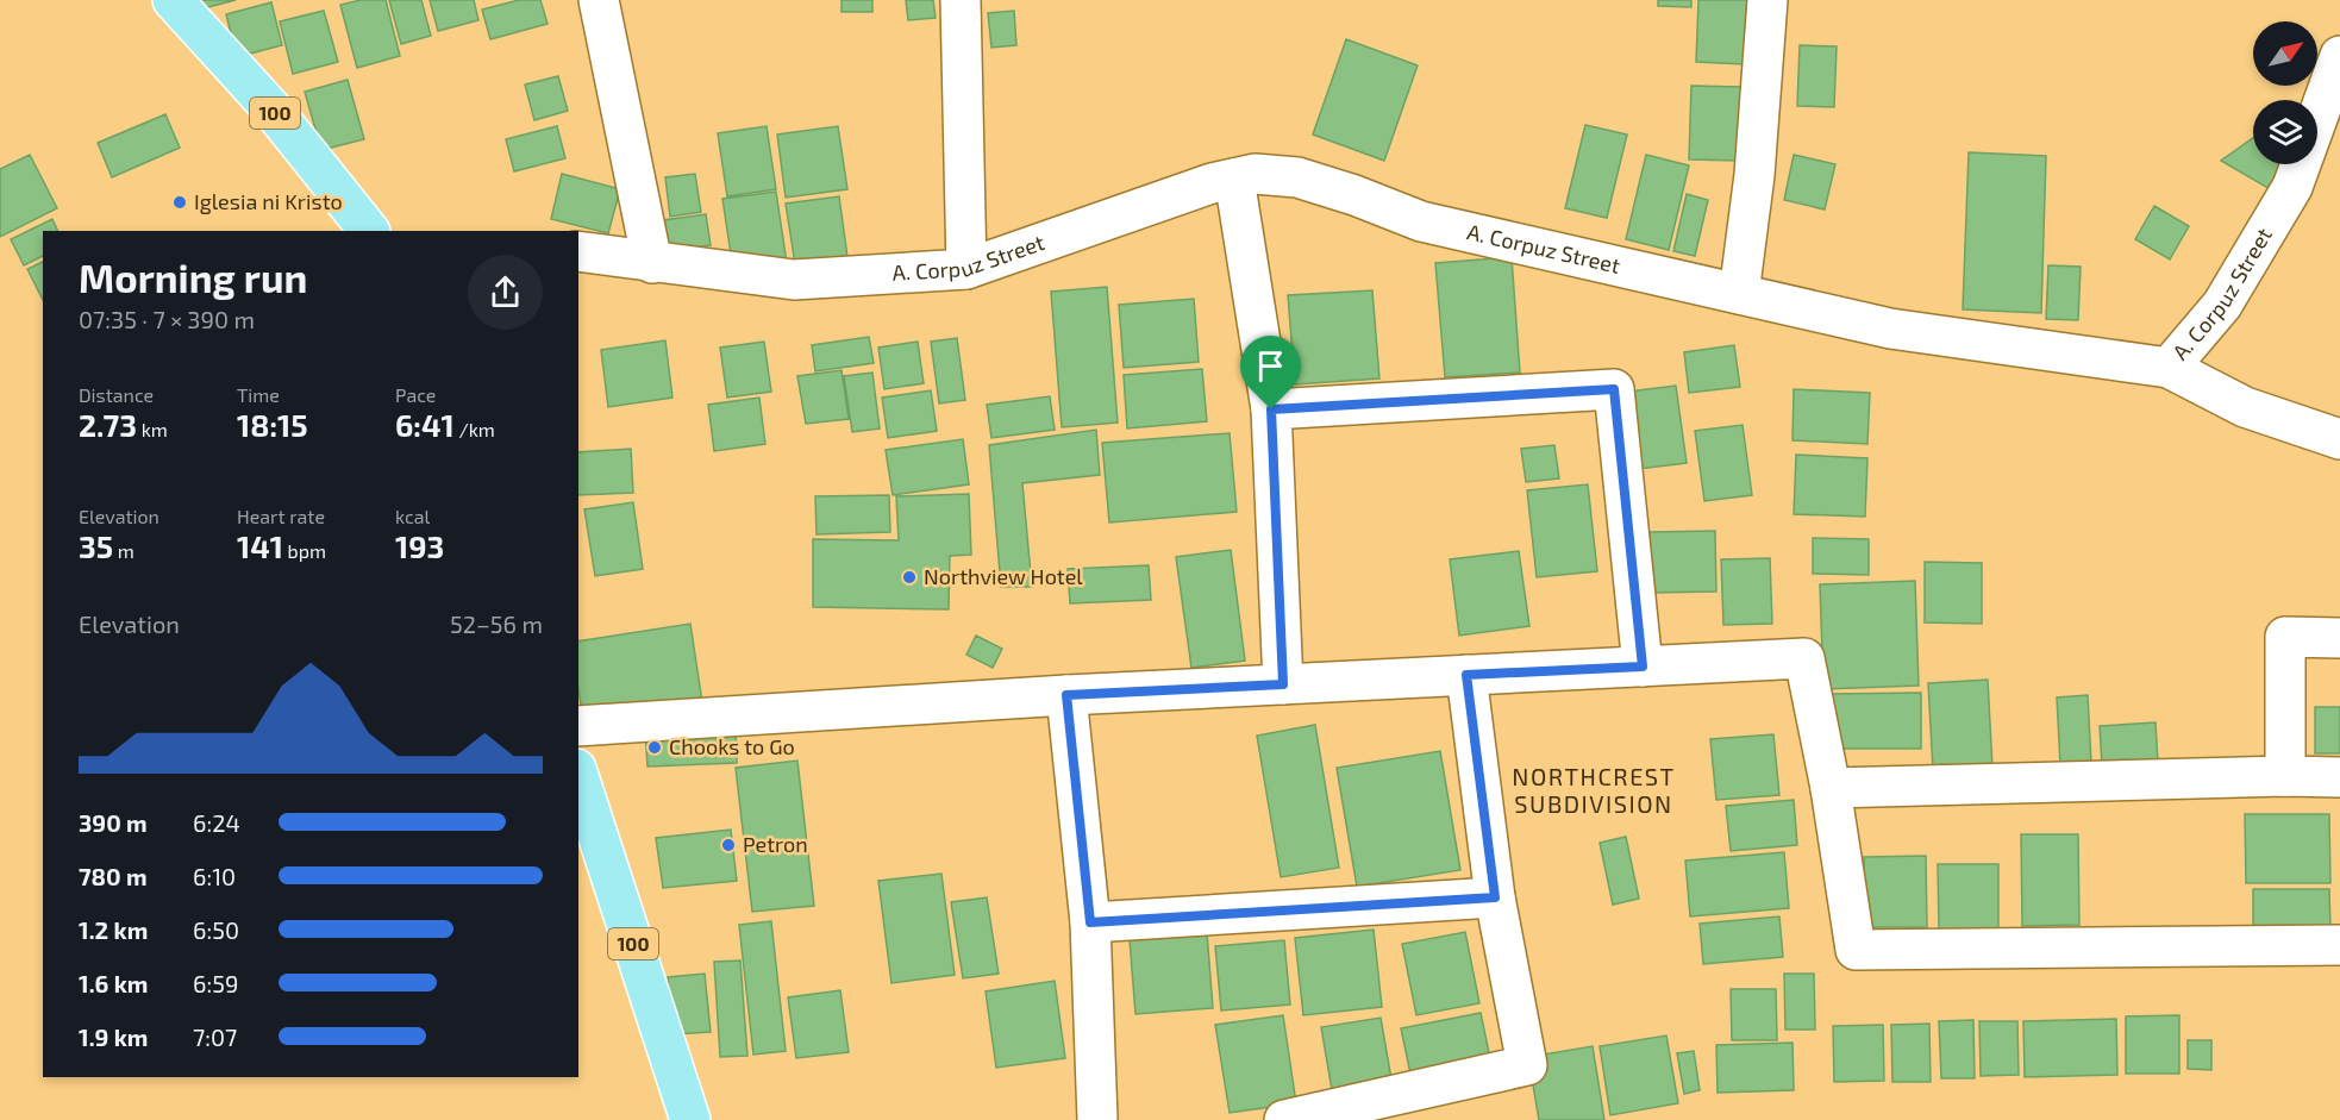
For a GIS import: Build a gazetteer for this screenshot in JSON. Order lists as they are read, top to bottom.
{
  "streets": {
    "main road": ["100"],
    "street": ["A. Corpuz Street"]
  },
  "districts": ["NORTHCREST SUBDIVISION"],
  "places": [
    "Iglesia ni Kristo",
    "Northview Hotel",
    "Chooks to Go",
    "Petron"
  ],
  "north": "top right",
  "page": {
    "heading": ["Morning run", "07:35 · 7 × 390 m"],
    "stats": [
      ["Distance", "2.73 km"],
      ["Time", "18:15"],
      ["Pace", "6:41 /km"],
      ["Elevation", "35 m"],
      ["Heart rate", "141 bpm"],
      ["kcal", "193"]
    ],
    "chart": ["Elevation", "52–56 m"],
    "list": [
      {
        "name": "390 m",
        "note": "6:24"
      },
      {
        "name": "780 m",
        "note": "6:10"
      },
      {
        "name": "1.2 km",
        "note": "6:50"
      },
      {
        "name": "1.6 km",
        "note": "6:59"
      },
      {
        "name": "1.9 km",
        "note": "7:07"
      }
    ]
  }
}
